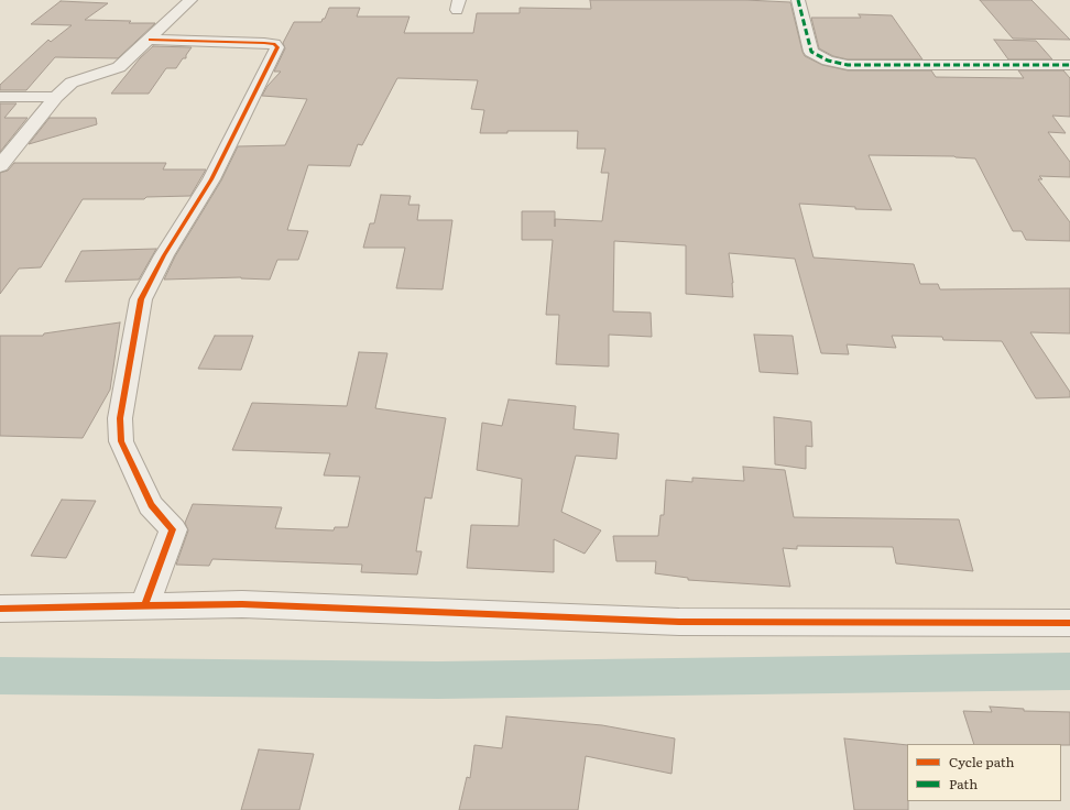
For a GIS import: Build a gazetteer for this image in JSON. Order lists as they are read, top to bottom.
{
  "legend": ["Cycle path", "Path"]
}
